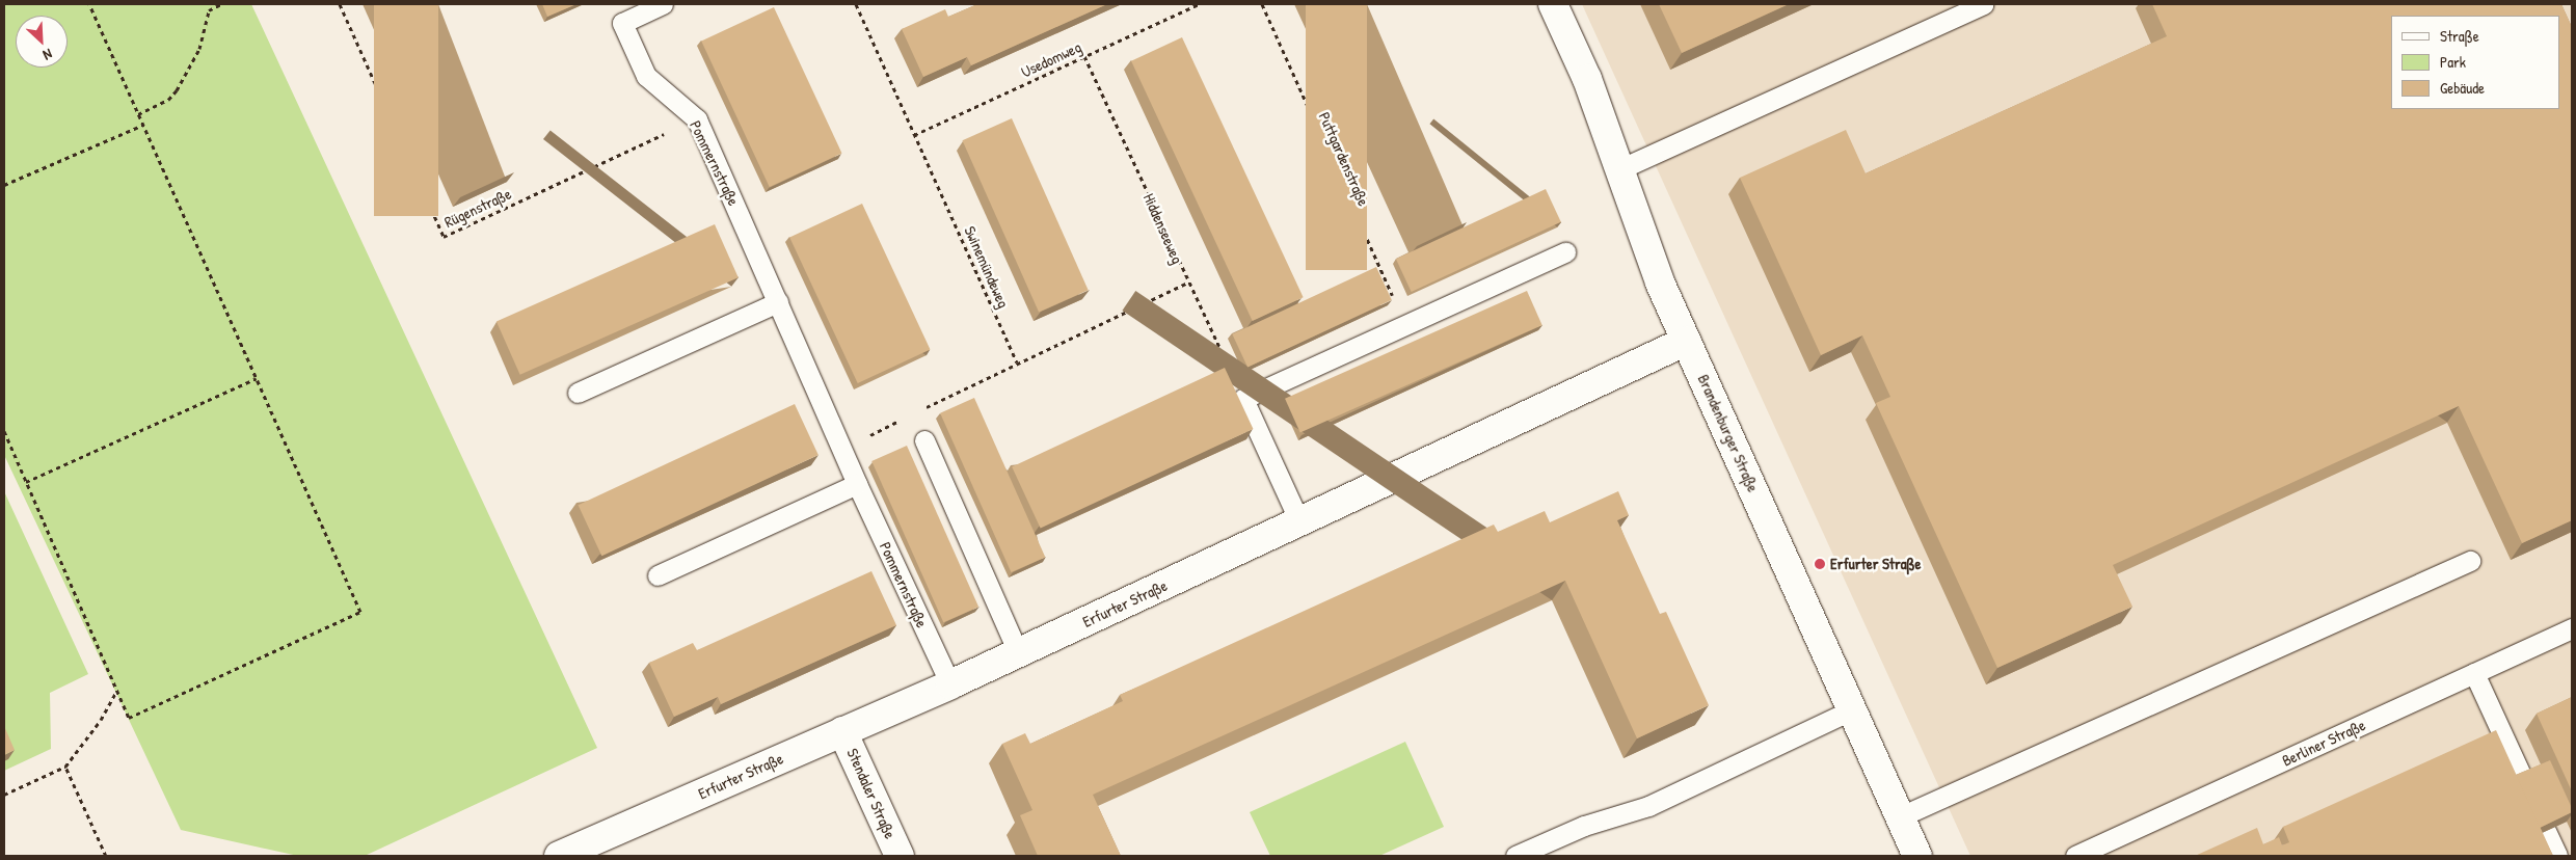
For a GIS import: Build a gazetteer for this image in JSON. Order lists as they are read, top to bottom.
{
  "streets": {
    "street": ["Brandenburger Straße", "Erfurter Straße", "Stendaler Straße"],
    "lane": ["Pommernstraße", "Berliner Straße"],
    "path": [
      "Usedomweg",
      "Puttgardenstraße",
      "Rügenstraße",
      "Hiddenseeweg",
      "Swinemündeweg"
    ]
  },
  "crossings": [
    ["Usedomweg", "Hiddenseeweg"],
    ["Usedomweg", "Swinemündeweg"],
    ["Pommernstraße", "Rügenstraße"],
    ["Pommernstraße", "Erfurter Straße"],
    ["Brandenburger Straße", "Erfurter Straße"],
    ["Erfurter Straße", "Stendaler Straße"]
  ],
  "places": ["Erfurter Straße"],
  "legend": ["Straße", "Park", "Gebäude"],
  "north": "bottom right"
}
